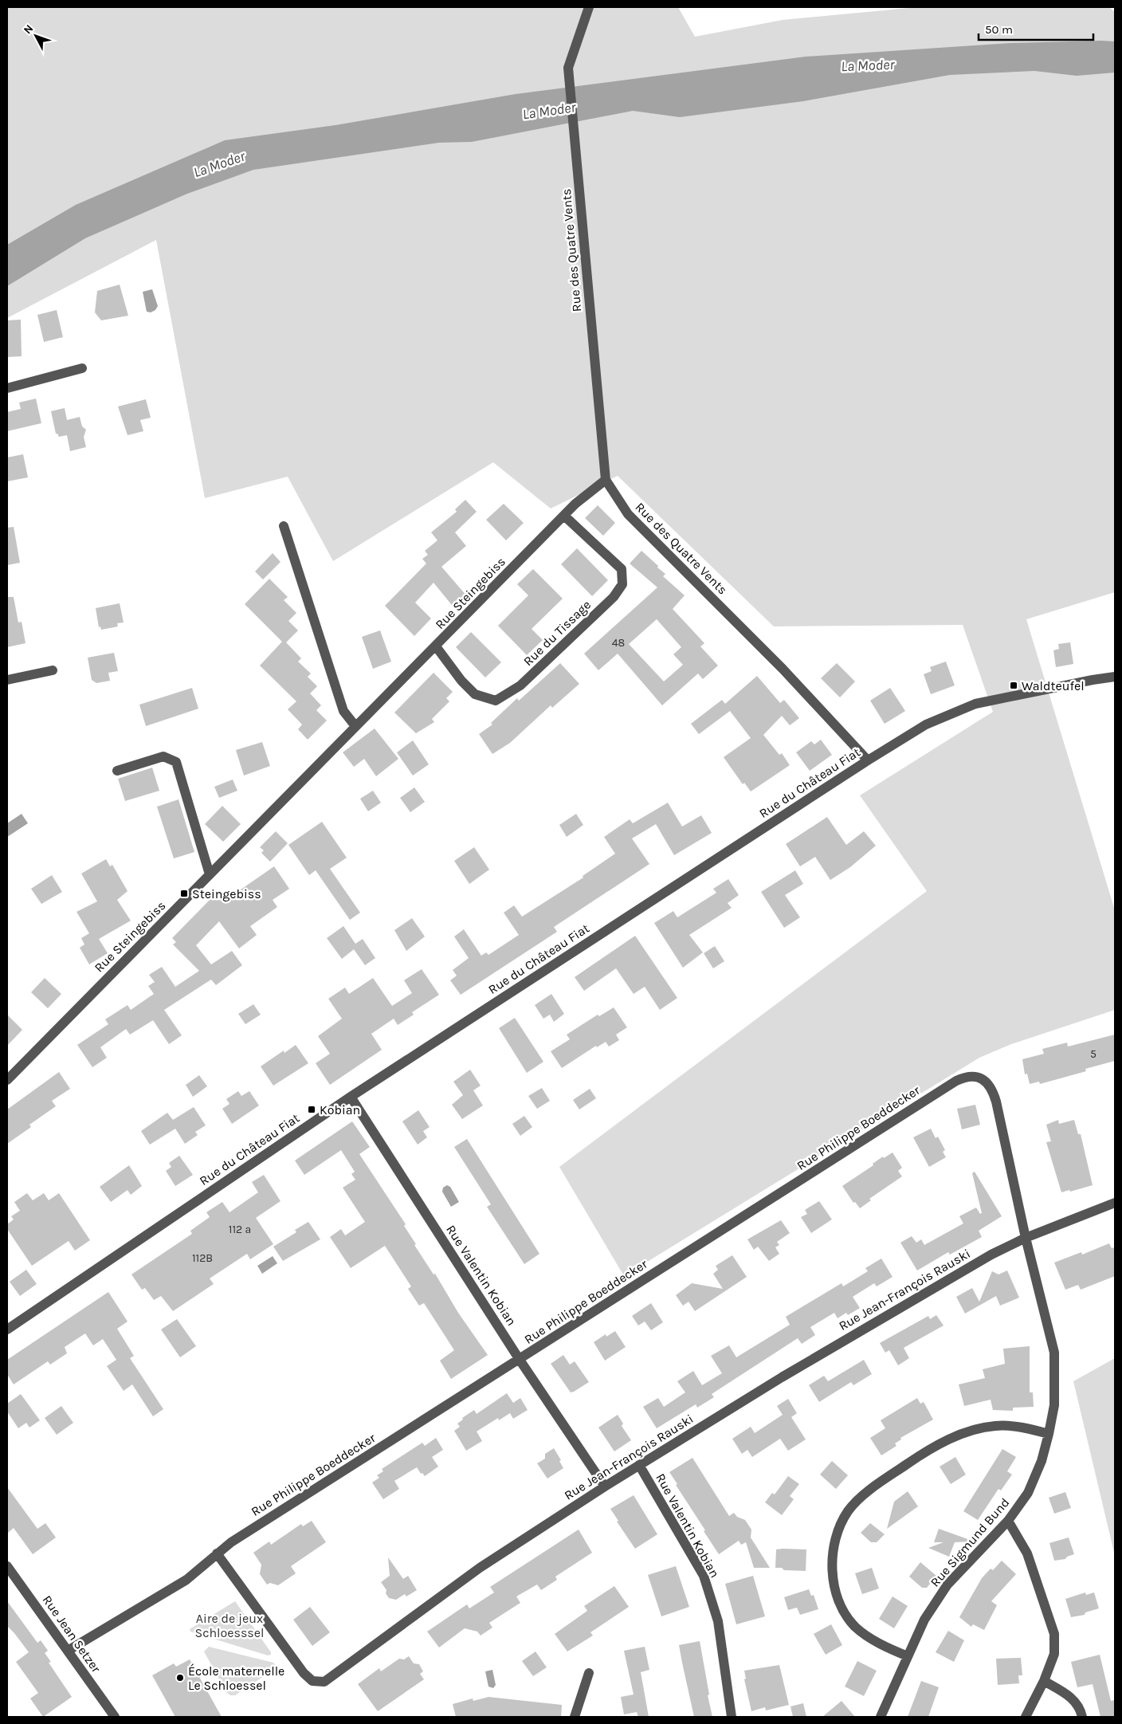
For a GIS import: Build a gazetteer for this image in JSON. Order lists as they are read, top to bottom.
{
  "streets": {
    "street": [
      "Rue des Quatre Vents",
      "Rue Steingebiss",
      "Rue du Tissage",
      "Rue du Château Fiat",
      "Rue Philippe Boeddecker",
      "Rue Valentin Kobian",
      "Rue Jean-François Rauski",
      "Rue Sigmund Bund",
      "Rue Jean Setzer"
    ]
  },
  "crossings": [
    ["Rue des Quatre Vents", "Rue Steingebiss"],
    ["Rue des Quatre Vents", "Rue du Château Fiat"],
    ["Rue Steingebiss", "Rue du Tissage"],
    ["Rue du Château Fiat", "Rue Valentin Kobian"],
    ["Rue Philippe Boeddecker", "Rue Valentin Kobian"],
    ["Rue Philippe Boeddecker", "Rue Jean-François Rauski"],
    ["Rue Philippe Boeddecker", "Rue Sigmund Bund"],
    ["Rue Philippe Boeddecker", "Rue Jean Setzer"],
    ["Rue Valentin Kobian", "Rue Jean-François Rauski"],
    ["Rue Jean-François Rauski", "Rue Sigmund Bund"]
  ],
  "water": ["La Moder"],
  "parks": ["Aire de jeux Schloesssel"],
  "places": {
    "transit": ["Waldteufel", "Steingebiss", "Kobian"],
    "other": ["École maternelle Le Schloessel"]
  },
  "house_numbers": [
    "48",
    "5",
    "112 a",
    "112B"
  ],
  "scale_bar": "50 m",
  "north": "top left"
}
